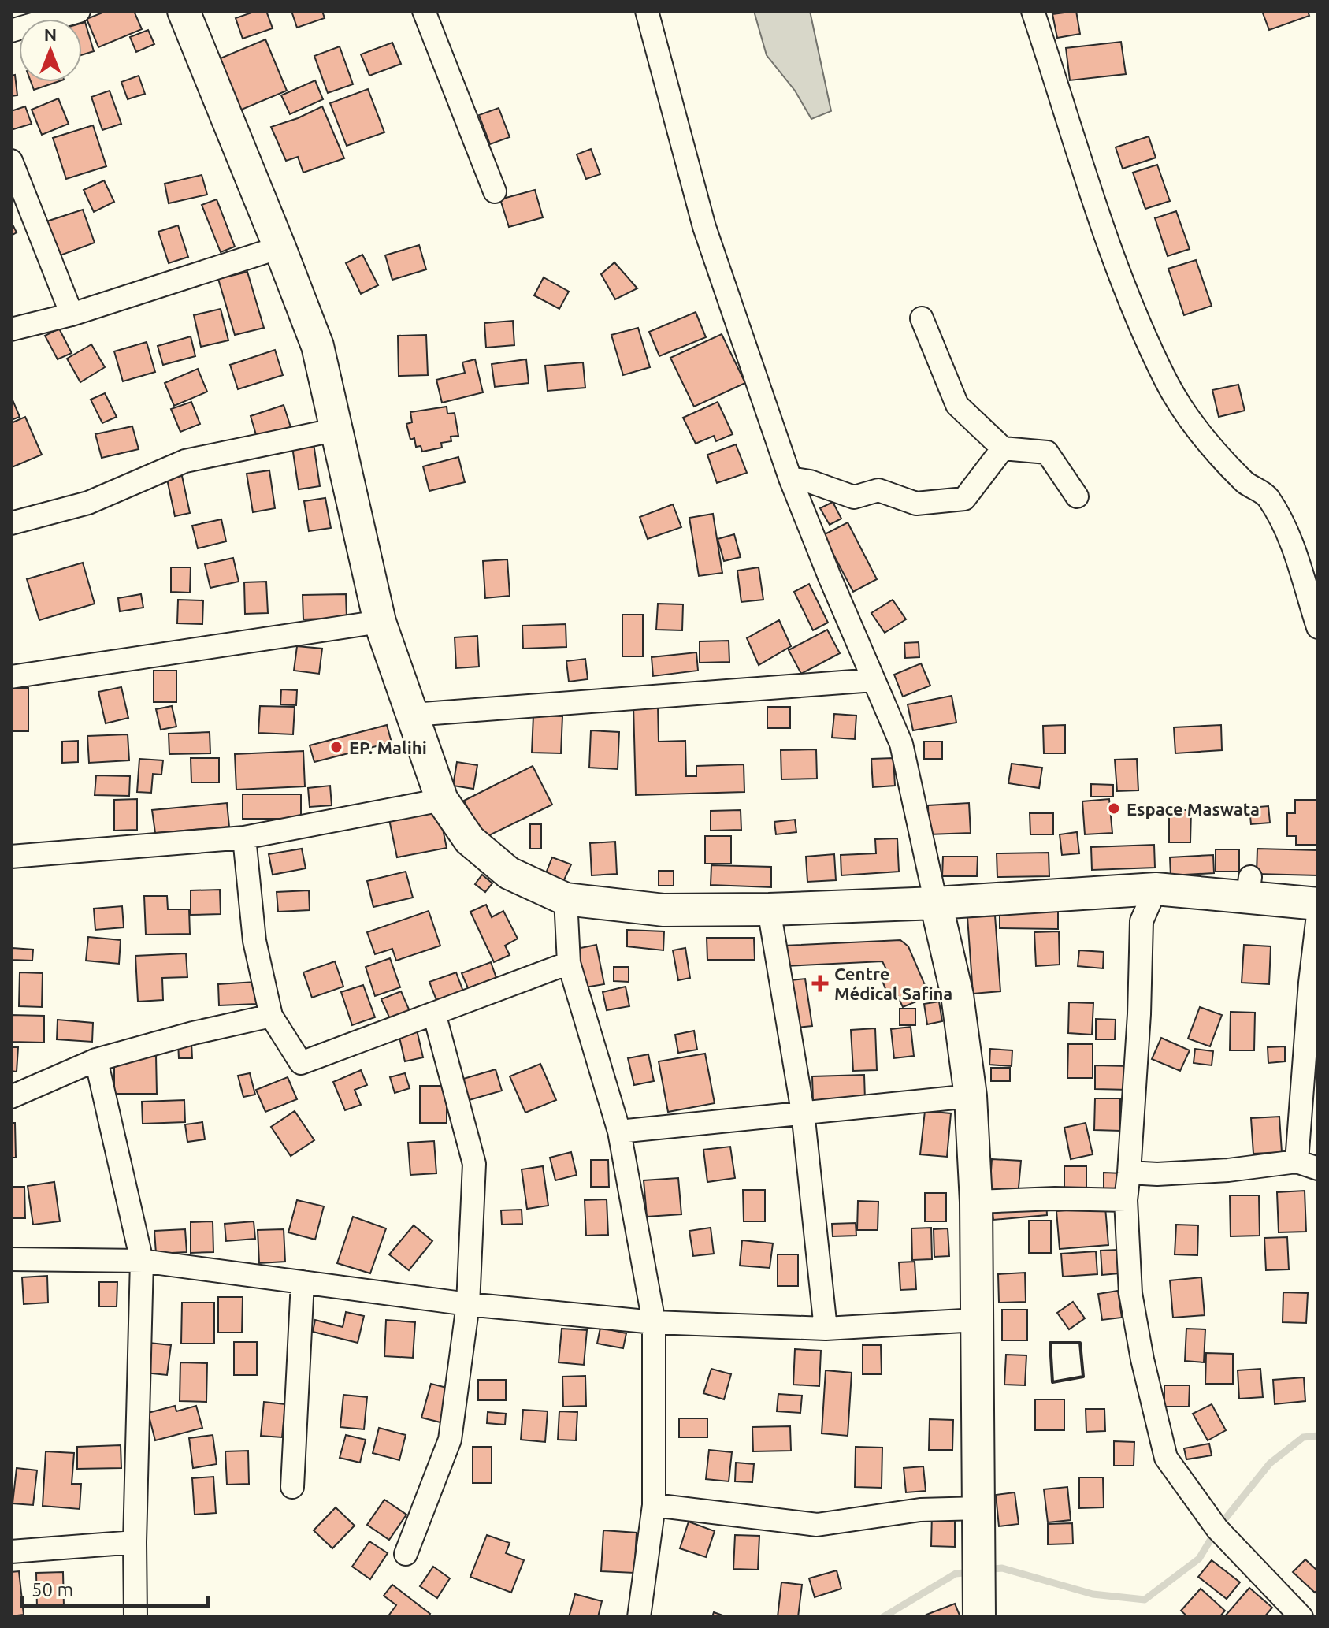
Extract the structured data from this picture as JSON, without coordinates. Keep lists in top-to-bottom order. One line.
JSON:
{"places":{"other":["EP. Malihi","Espace Maswata"],"health":["Centre Médical Safina"]},"scale_bar":"50 m","north":"top"}
